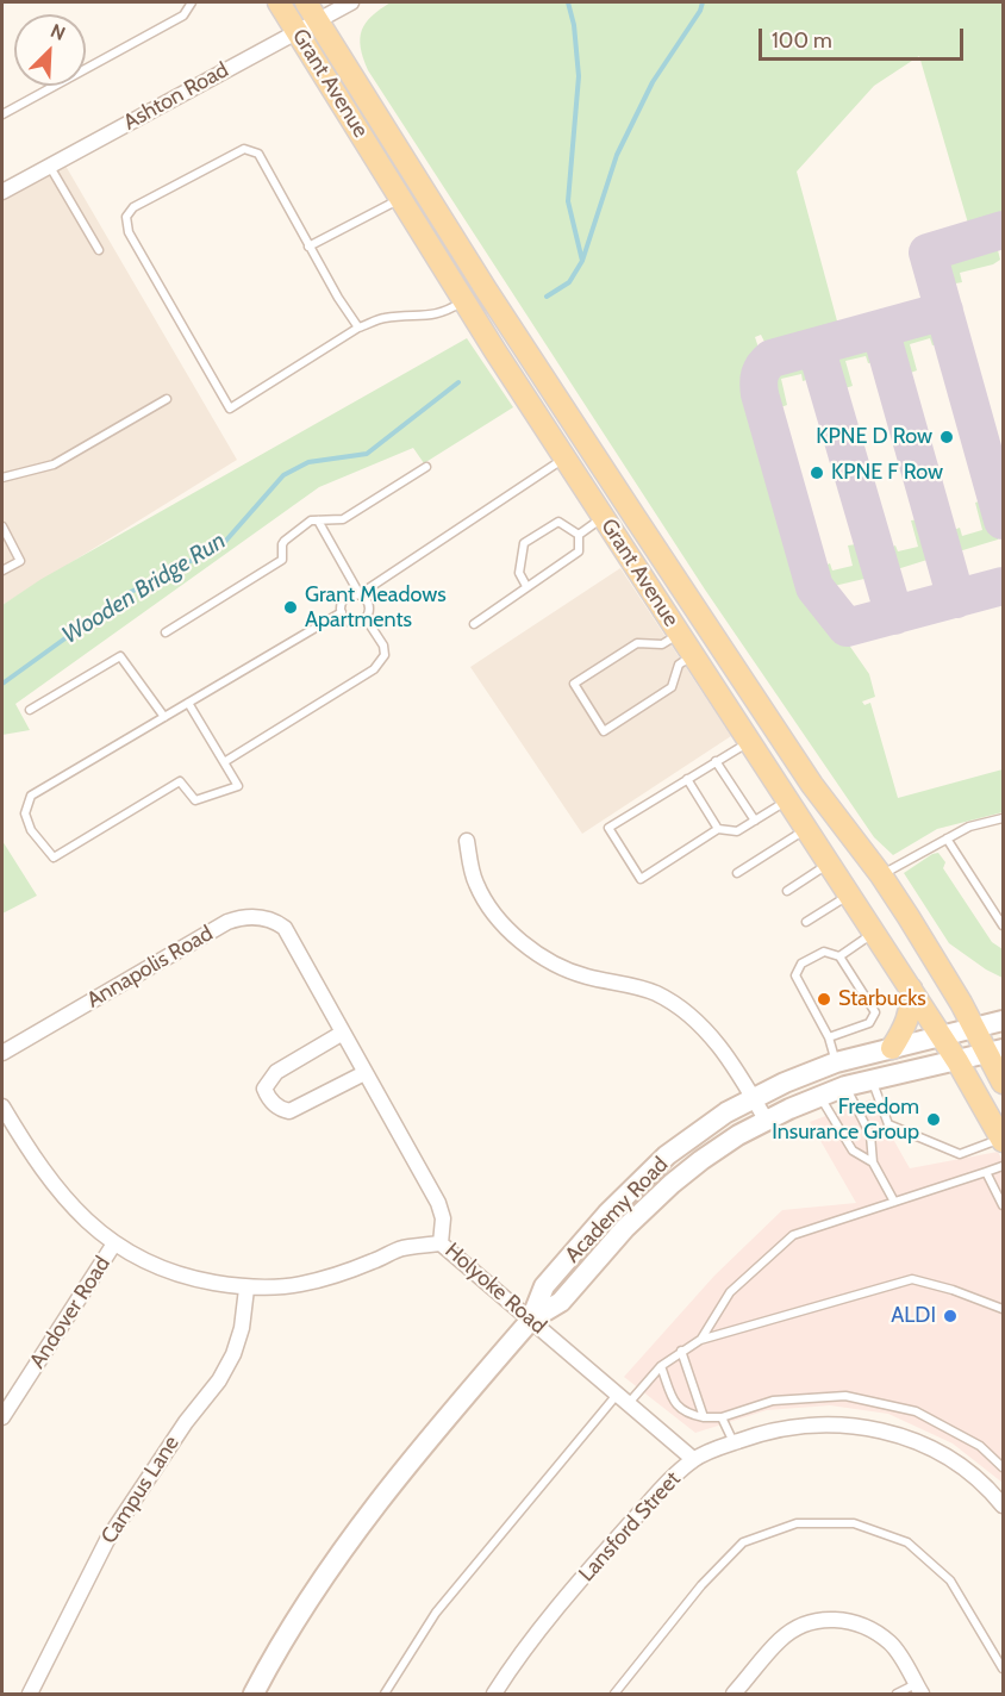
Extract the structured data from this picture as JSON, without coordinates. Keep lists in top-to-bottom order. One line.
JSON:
{"streets":{"main road":["Grant Avenue","Academy Road"],"street":["Ashton Road","Annapolis Road","Holyoke Road","Andover Road","Campus Lane","Lansford Street"]},"crossings":[["Grant Avenue","Ashton Road"],["Grant Avenue","Academy Road"],["Annapolis Road","Holyoke Road"],["Academy Road","Holyoke Road"],["Holyoke Road","Lansford Street"]],"water":["Wooden Bridge Run"],"places":["KPNE D Row","KPNE F Row","Grant Meadows Apartments","Starbucks","Freedom Insurance Group","ALDI"],"scale_bar":"100 m","north":"top right"}
